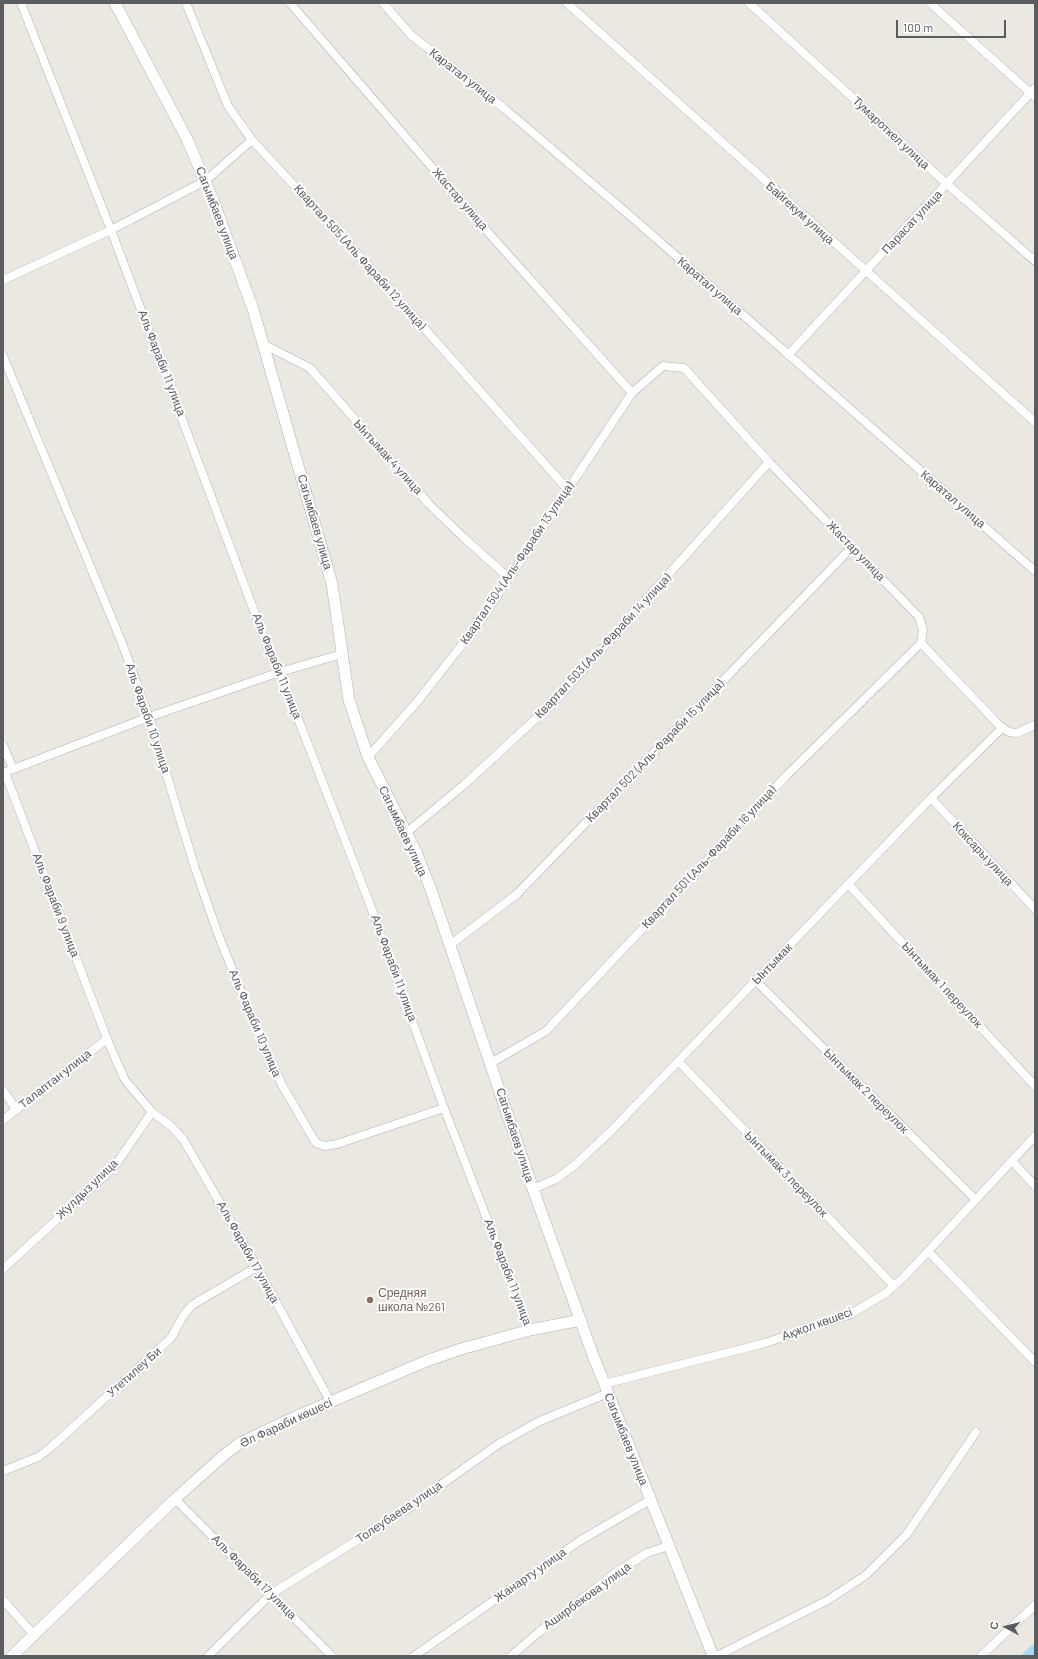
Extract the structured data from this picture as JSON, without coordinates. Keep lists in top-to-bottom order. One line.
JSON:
{"streets":{"street":["Каратал улица","Тумароткел улица","Жастар улица","Сагымбаев улица","Байгекум улица","Парасат улица","Квартал 505 (Аль Фараби 12 улица)","Аль Фараби 11 улица","Ынтымак 4 улица","Квартал 504 (Аль-Фараби 13 улица)","Квартал 503 (Аль-Фараби 14 улица)","Аль Фараби 10 улица","Квартал 502 (Аль-Фараби 15 улица)","Коксары улица","Квартал 501 (Аль-Фараби 16 улица)","Аль Фараби 9 улица","Ынтымак","Ынтымак 1 переулок","Талаптан улица","Ынтымак 2 переулок","Ынтымак 3 переулок","Жулдыз улица","Аль Фараби 17 улица","Ақжол көшесі","Утетилеу Би","Әл Фараби көшесі","Толеубаева улица","Жанарту улица","Аширбекова улица"]},"crossings":[["Каратал улица","Парасат улица"],["Тумароткел улица","Парасат улица"],["Жастар улица","Квартал 504 (Аль-Фараби 13 улица)"],["Жастар улица","Квартал 503 (Аль-Фараби 14 улица)"],["Жастар улица","Квартал 502 (Аль-Фараби 15 улица)"],["Жастар улица","Квартал 501 (Аль-Фараби 16 улица)"],["Сагымбаев улица","Ынтымак 4 улица"],["Сагымбаев улица","Квартал 504 (Аль-Фараби 13 улица)"],["Сагымбаев улица","Квартал 503 (Аль-Фараби 14 улица)"],["Сагымбаев улица","Квартал 502 (Аль-Фараби 15 улица)"],["Сагымбаев улица","Квартал 501 (Аль-Фараби 16 улица)"],["Сагымбаев улица","Ынтымак"],["Сагымбаев улица","Ақжол көшесі"],["Сагымбаев улица","Әл Фараби көшесі"],["Сагымбаев улица","Толеубаева улица"],["Сагымбаев улица","Жанарту улица"],["Сагымбаев улица","Аширбекова улица"],["Байгекум улица","Парасат улица"],["Квартал 505 (Аль Фараби 12 улица)","Квартал 504 (Аль-Фараби 13 улица)"],["Аль Фараби 11 улица","Аль Фараби 10 улица"],["Аль Фараби 11 улица","Әл Фараби көшесі"],["Ынтымак 4 улица","Квартал 504 (Аль-Фараби 13 улица)"],["Коксары улица","Ынтымак"],["Аль Фараби 9 улица","Талаптан улица"],["Ынтымак","Ынтымак 1 переулок"],["Ынтымак","Ынтымак 2 переулок"],["Ынтымак","Ынтымак 3 переулок"],["Ынтымак 2 переулок","Ақжол көшесі"],["Ынтымак 3 переулок","Ақжол көшесі"],["Жулдыз улица","Аль Фараби 17 улица"],["Аль Фараби 17 улица","Утетилеу Би"],["Аль Фараби 17 улица","Әл Фараби көшесі"],["Аль Фараби 17 улица","Толеубаева улица"],["Ақжол көшесі","Толеубаева улица"]],"places":["Средняя школа №261"],"scale_bar":"100 m","north":"left"}
